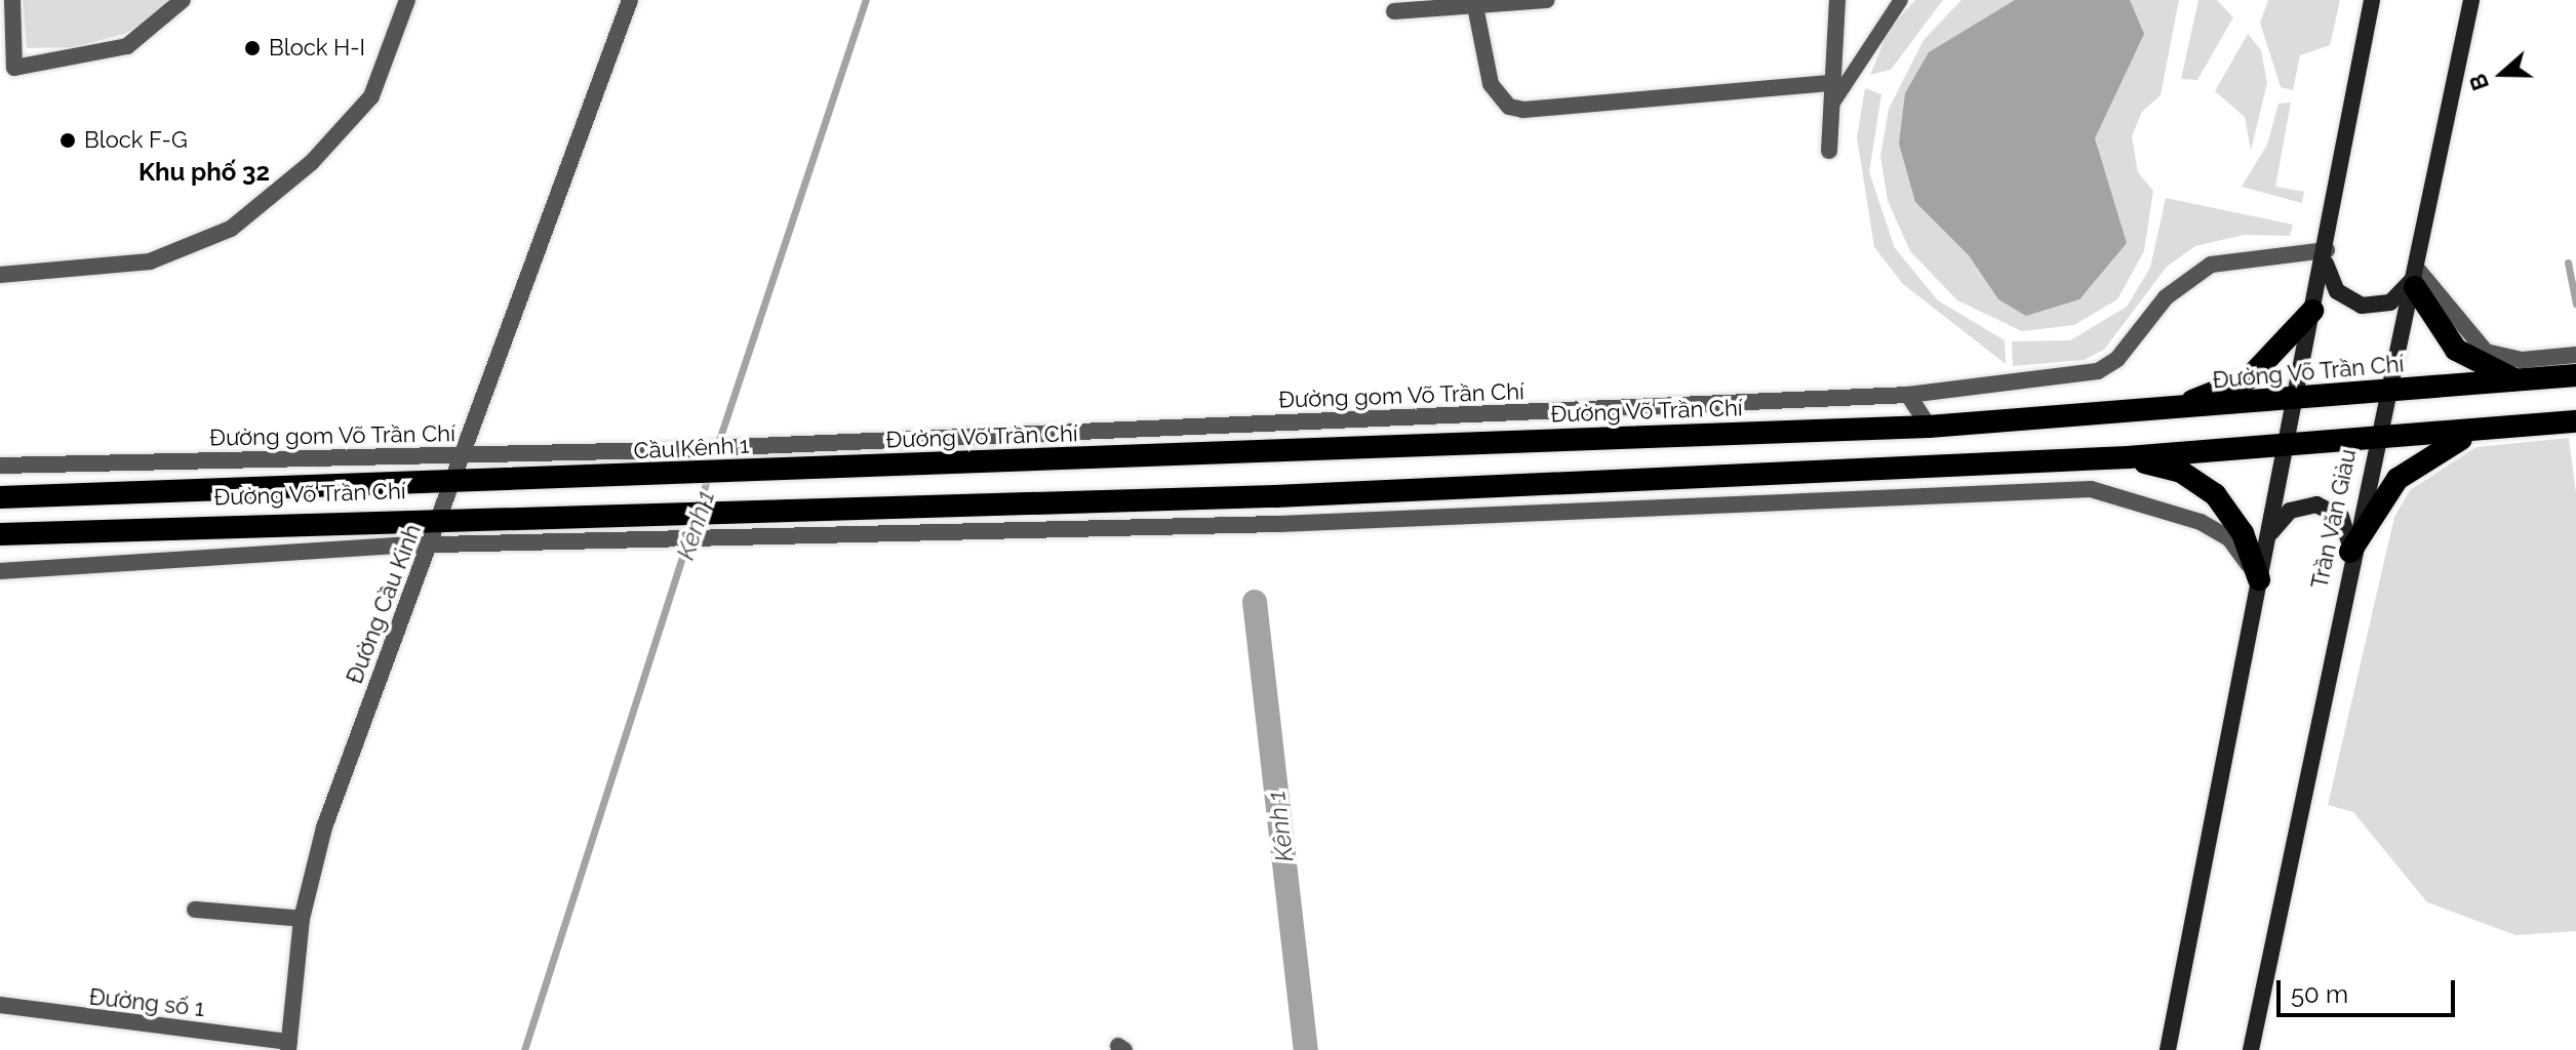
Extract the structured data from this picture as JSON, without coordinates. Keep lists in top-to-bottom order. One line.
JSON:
{"streets":{"highway":["Đường Võ Trần Chí","Cầu Kênh 1"],"main road":["Trần Văn Giàu"],"street":["Đường gom Võ Trần Chí","Đường Cầu Kinh","Đường số 1"]},"crossings":[["Đường Võ Trần Chí","Cầu Kênh 1"],["Đường Võ Trần Chí","Trần Văn Giàu"],["Đường Võ Trần Chí","Đường Cầu Kinh"],["Đường gom Võ Trần Chí","Cầu Kênh 1"],["Đường gom Võ Trần Chí","Đường Cầu Kinh"],["Đường Cầu Kinh","Đường số 1"]],"districts":["Khu phố 32"],"water":["Kênh 1"],"places":["Block H-I","Block F-G"],"scale_bar":"50 m","north":"left"}
